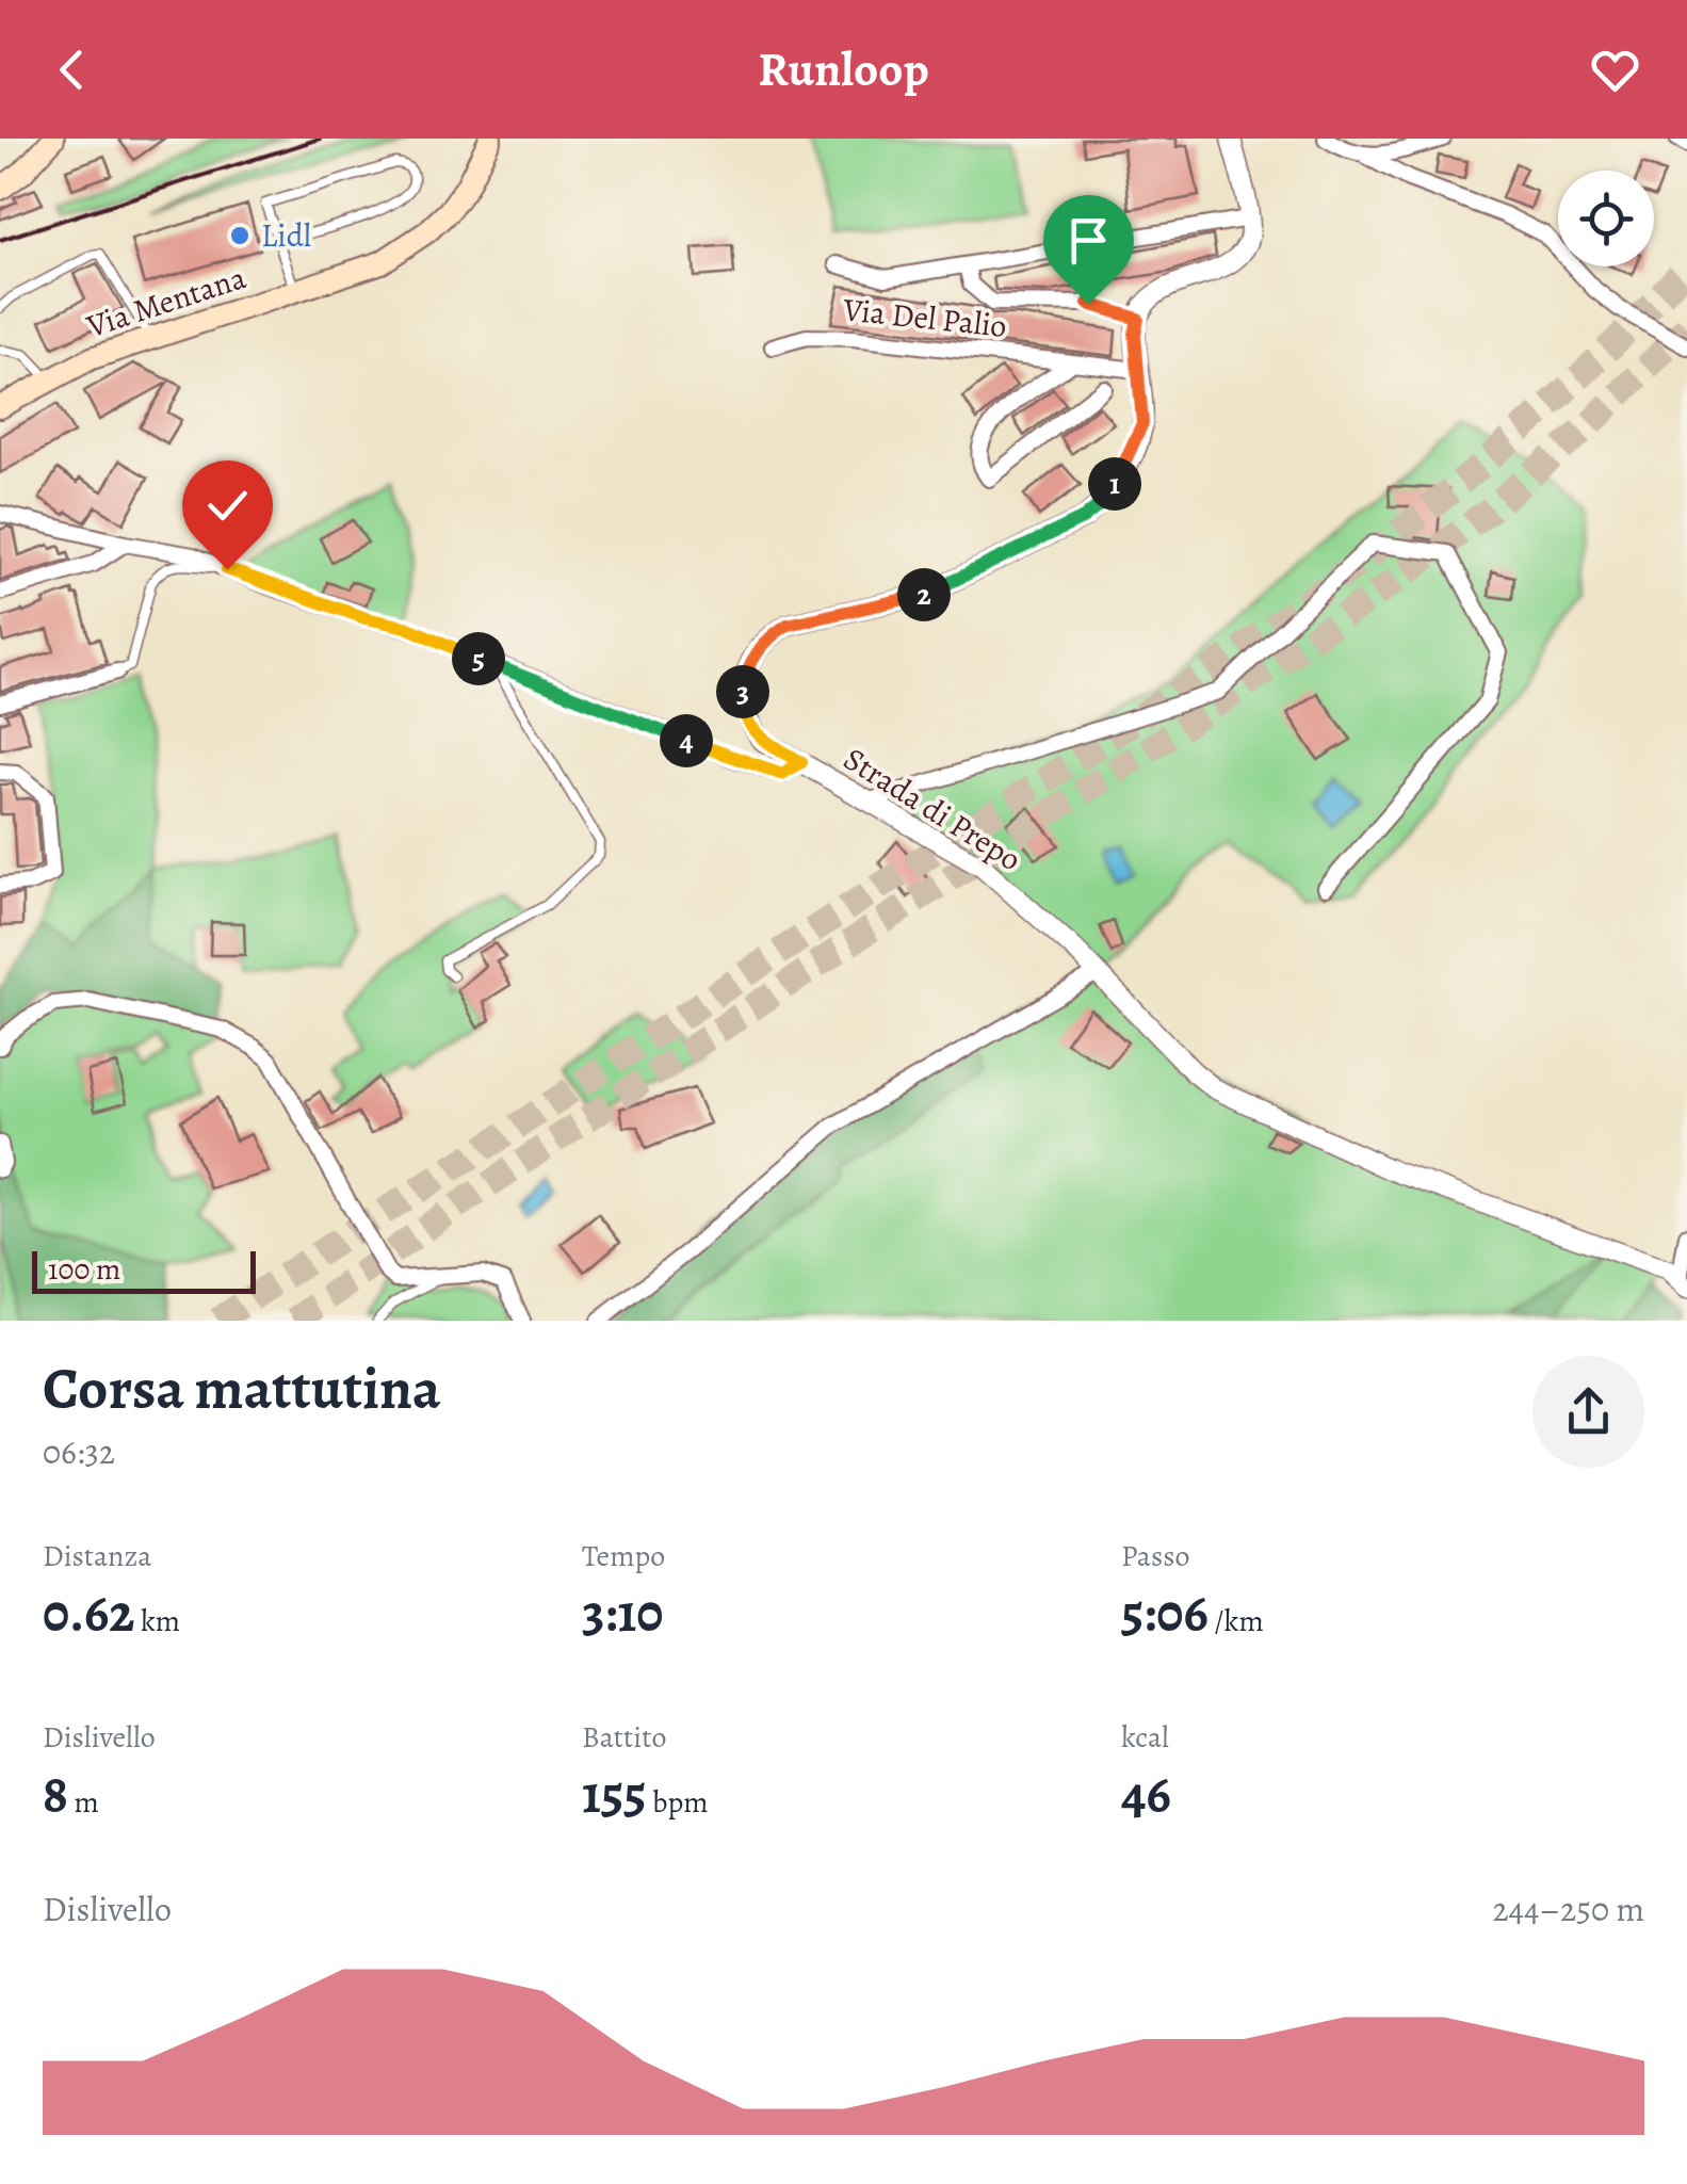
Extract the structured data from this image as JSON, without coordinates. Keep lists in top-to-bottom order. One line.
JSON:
{"streets":{"main road":["Via Mentana"],"street":["Via Del Palio","Strada di Prepo"]},"crossings":[["Via Del Palio","Strada di Prepo"]],"places":["Lidl"],"scale_bar":"100 m","page":{"header":"Runloop","pins":["1","2","5","3","4"],"scale":"100 m","heading":["Corsa mattutina","06:32"],"stats":[["Distanza","0.62 km"],["Tempo","3:10"],["Passo","5:06 /km"],["Dislivello","8 m"],["Battito","155 bpm"],["kcal","46"]],"chart":["Dislivello","244–250 m"]}}
